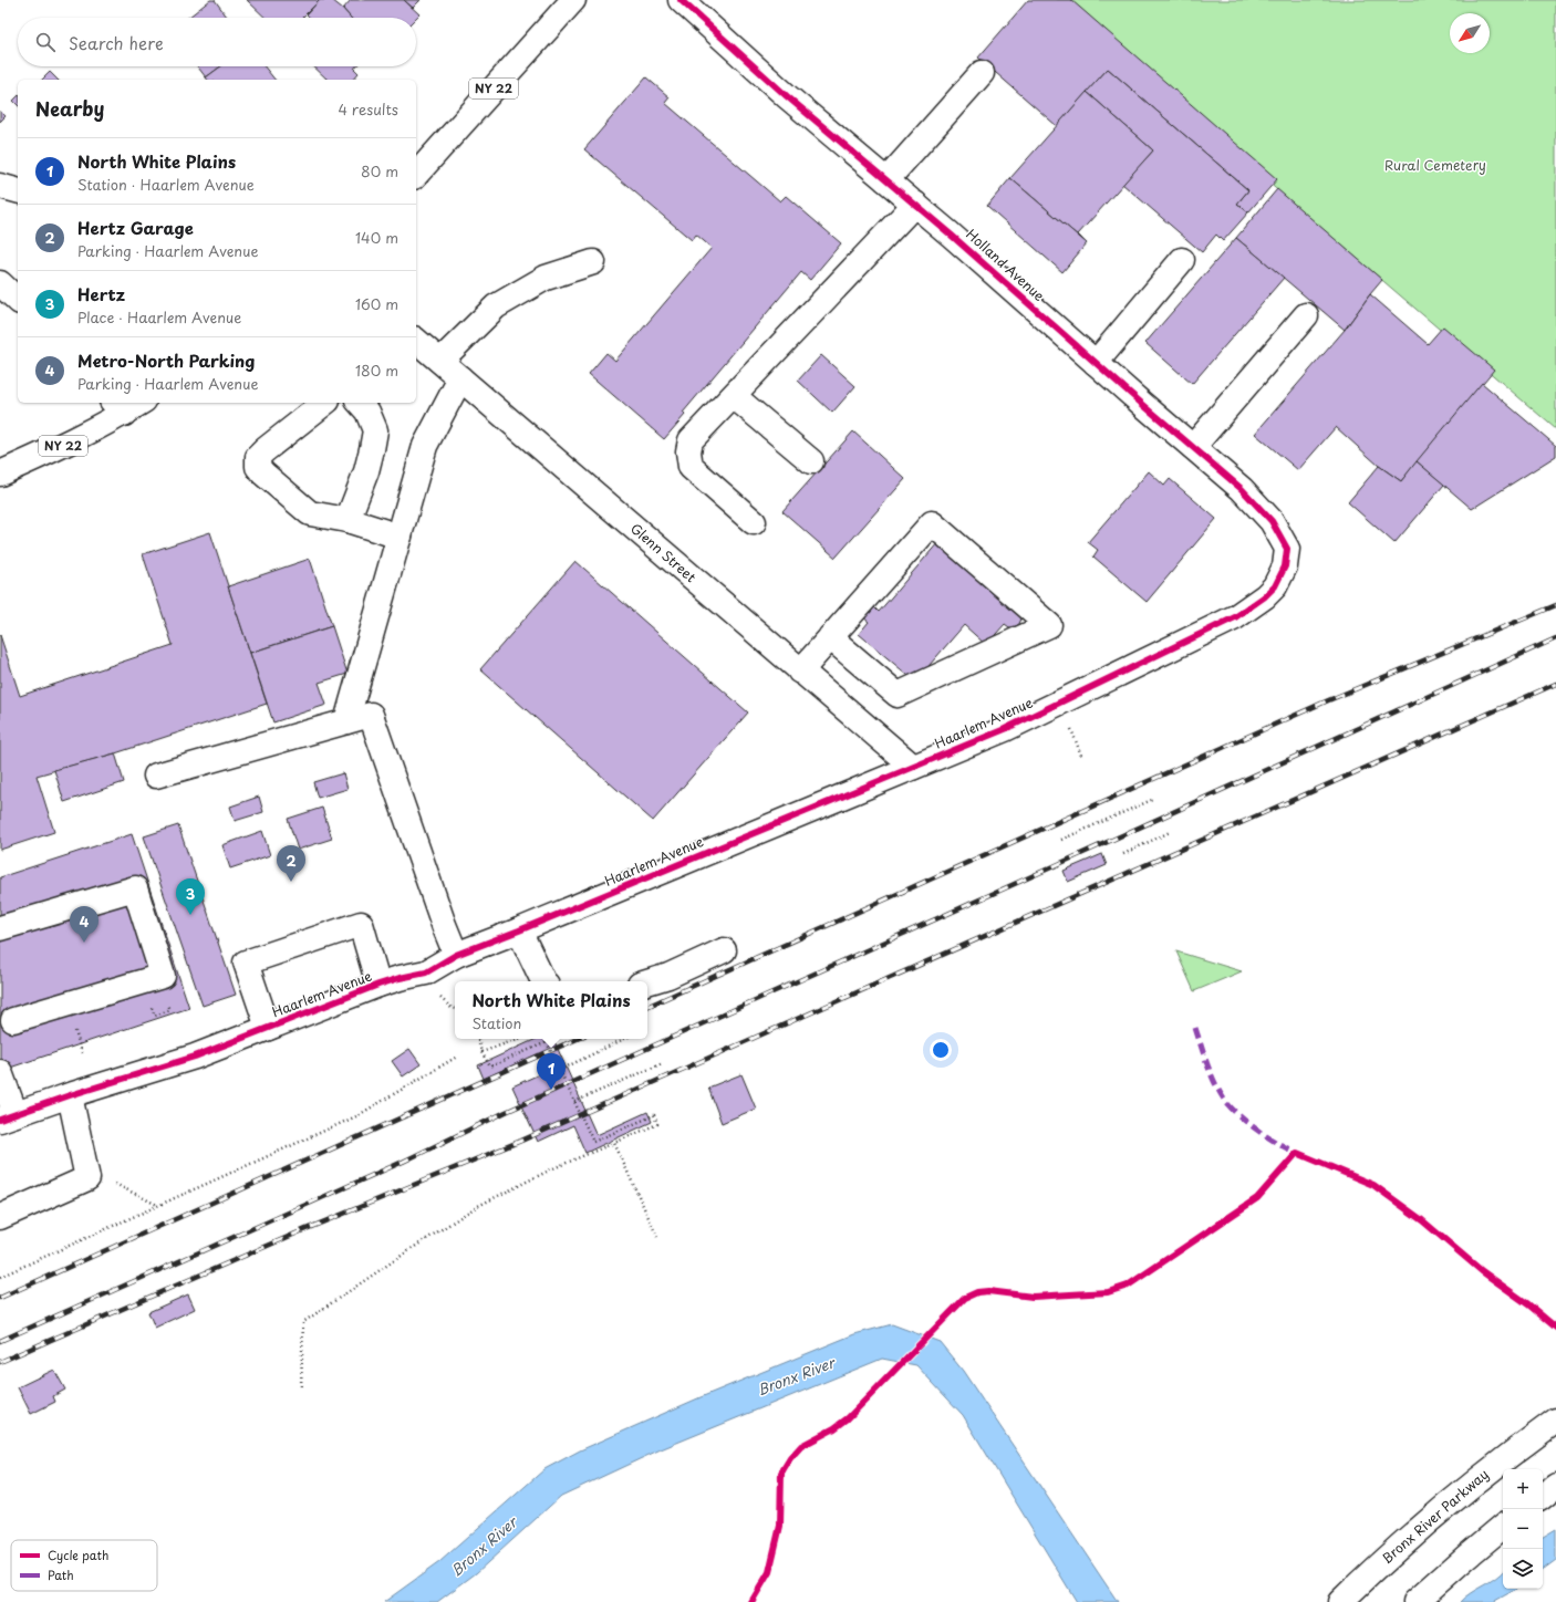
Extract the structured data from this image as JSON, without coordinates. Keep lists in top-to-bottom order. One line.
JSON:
{"streets":{"main road":["NY 22","Holland Avenue","Glenn Street","Haarlem Avenue","Bronx River Parkway"]},"crossings":[["Holland Avenue","Haarlem Avenue"],["Glenn Street","Haarlem Avenue"]],"water":["Bronx River"],"parks":["Rural Cemetery"],"legend":["Cycle path","Path"],"north":"bottom left","page":{"search":"Search here","heading":["Nearby","4 results"],"list":[{"mark":"1","name":"North White Plains","note":"Station · Haarlem Avenue","value":"80 m"},{"mark":"2","name":"Hertz Garage","note":"Parking · Haarlem Avenue","value":"140 m"},{"mark":"3","name":"Hertz","note":"Place · Haarlem Avenue","value":"160 m"},{"mark":"4","name":"Metro-North Parking","note":"Parking · Haarlem Avenue","value":"180 m"}],"pins":["2","3","4","1"],"popup":["North White Plains","Station"],"map_buttons":["+","−"]}}
